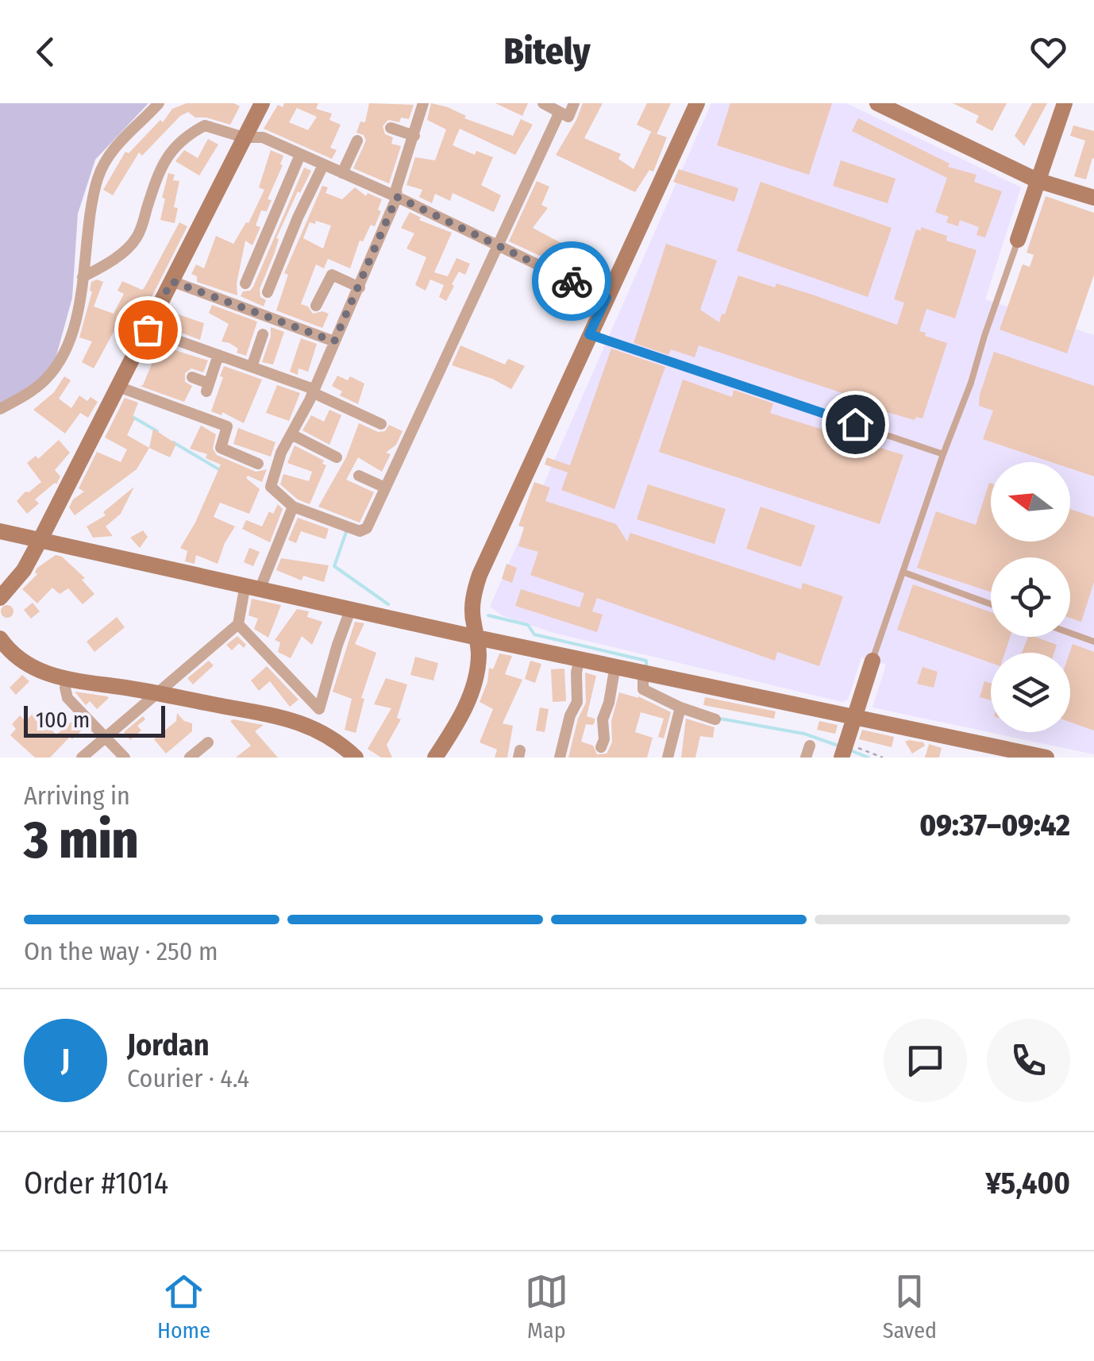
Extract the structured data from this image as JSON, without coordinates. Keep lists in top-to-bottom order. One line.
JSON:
{"scale_bar":"100 m","north":"left","page":{"header":"Bitely","scale":"100 m","heading":["3 min","Arriving in","09:37–09:42"],"panel":["Jordan","Courier · 4.4","Order #1014","¥5,400"],"bar":"On the way · 250 m","round":"J","tabs":["Home","Map","Saved"]}}
